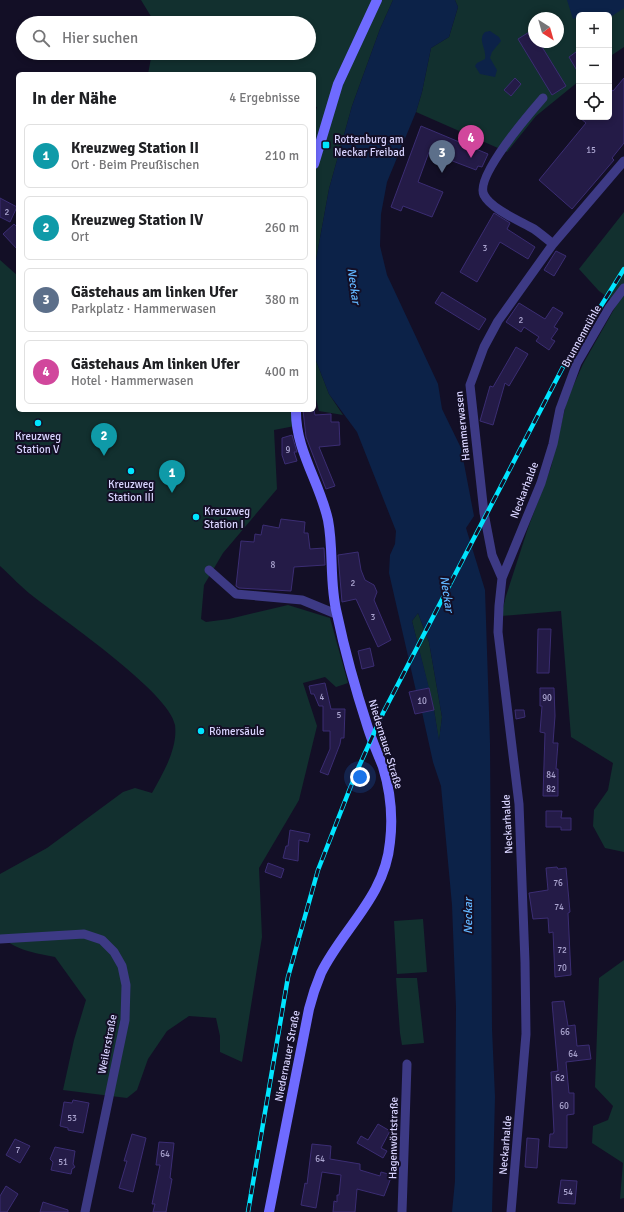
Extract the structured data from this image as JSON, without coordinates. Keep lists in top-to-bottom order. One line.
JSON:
{"streets":{"main road":["Niedernauer Straße"],"street":["Brunnenmühle","Hammerwasen","Neckarhalde","Weilerstraße","Hagenwörtstraße"]},"crossings":[["Brunnenmühle","Neckarhalde"],["Hammerwasen","Neckarhalde"]],"water":["Neckar"],"places":{"transit":["Rottenburg am Neckar Freibad"],"other":["Kreuzweg Station V","Kreuzweg Station III","Kreuzweg Station I","Römersäule"]},"house_numbers":["15","2","3","2","9","8","2","3","4","90","10","5","84","82","76","74","72","70","66","64","62","60","53","7","64","64","51","54"],"north":"bottom right","page":{"map_buttons":["+","−"],"search":"Hier suchen","heading":["In der Nähe","4 Ergebnisse"],"list":[{"mark":"1","name":"Kreuzweg Station II","note":"Ort · Beim Preußischen","value":"210 m"},{"mark":"2","name":"Kreuzweg Station IV","note":"Ort","value":"260 m"},{"mark":"3","name":"Gästehaus am linken Ufer","note":"Parkplatz · Hammerwasen","value":"380 m"},{"mark":"4","name":"Gästehaus Am linken Ufer","note":"Hotel · Hammerwasen","value":"400 m"}],"pins":["4","3","2","1"]}}
